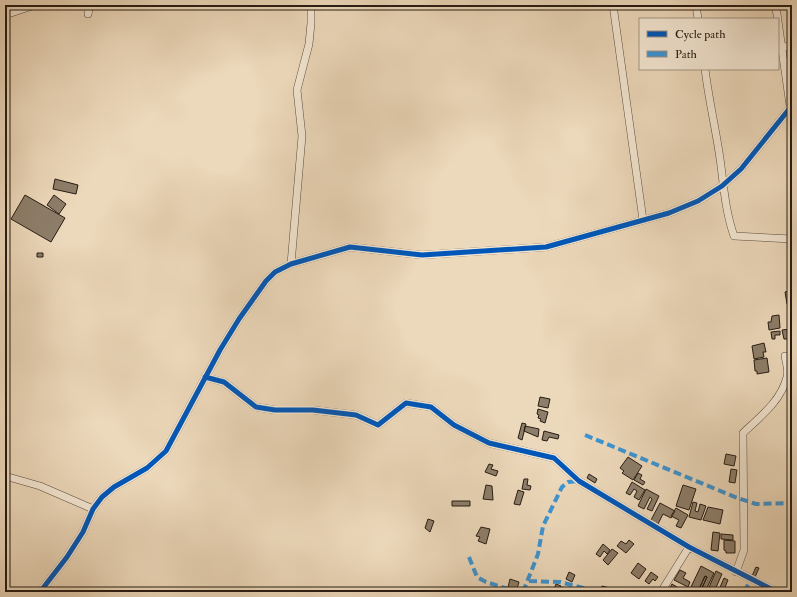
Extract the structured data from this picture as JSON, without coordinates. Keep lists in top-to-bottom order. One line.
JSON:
{"legend":["Cycle path","Path"]}
